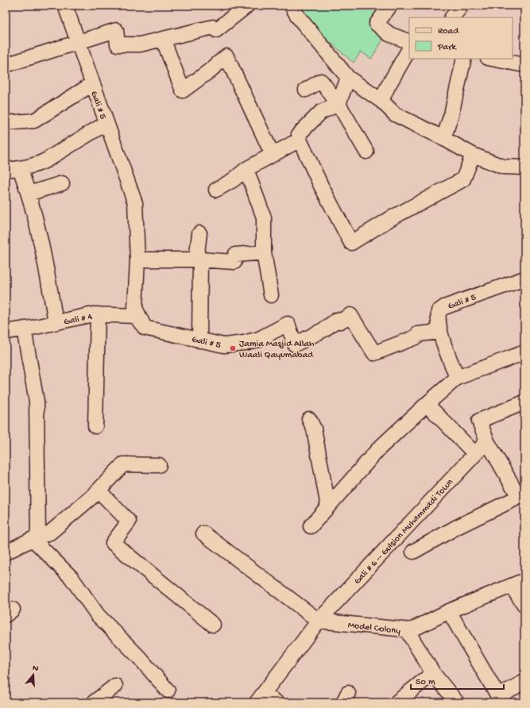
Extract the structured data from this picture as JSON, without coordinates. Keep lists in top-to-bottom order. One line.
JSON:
{"streets":{"street":["Gali # 5","Gali # 4","Gali # 6 -- Gulsion Muhammadi Town","Model Colony"]},"crossings":[["Gali # 5","Gali # 4"],["Gali # 6 -- Gulsion Muhammadi Town","Model Colony"]],"places":["Jamia Masjid Allah Waali Qayumabad"],"legend":["Road","Park"],"scale_bar":"50 m","north":"top"}
